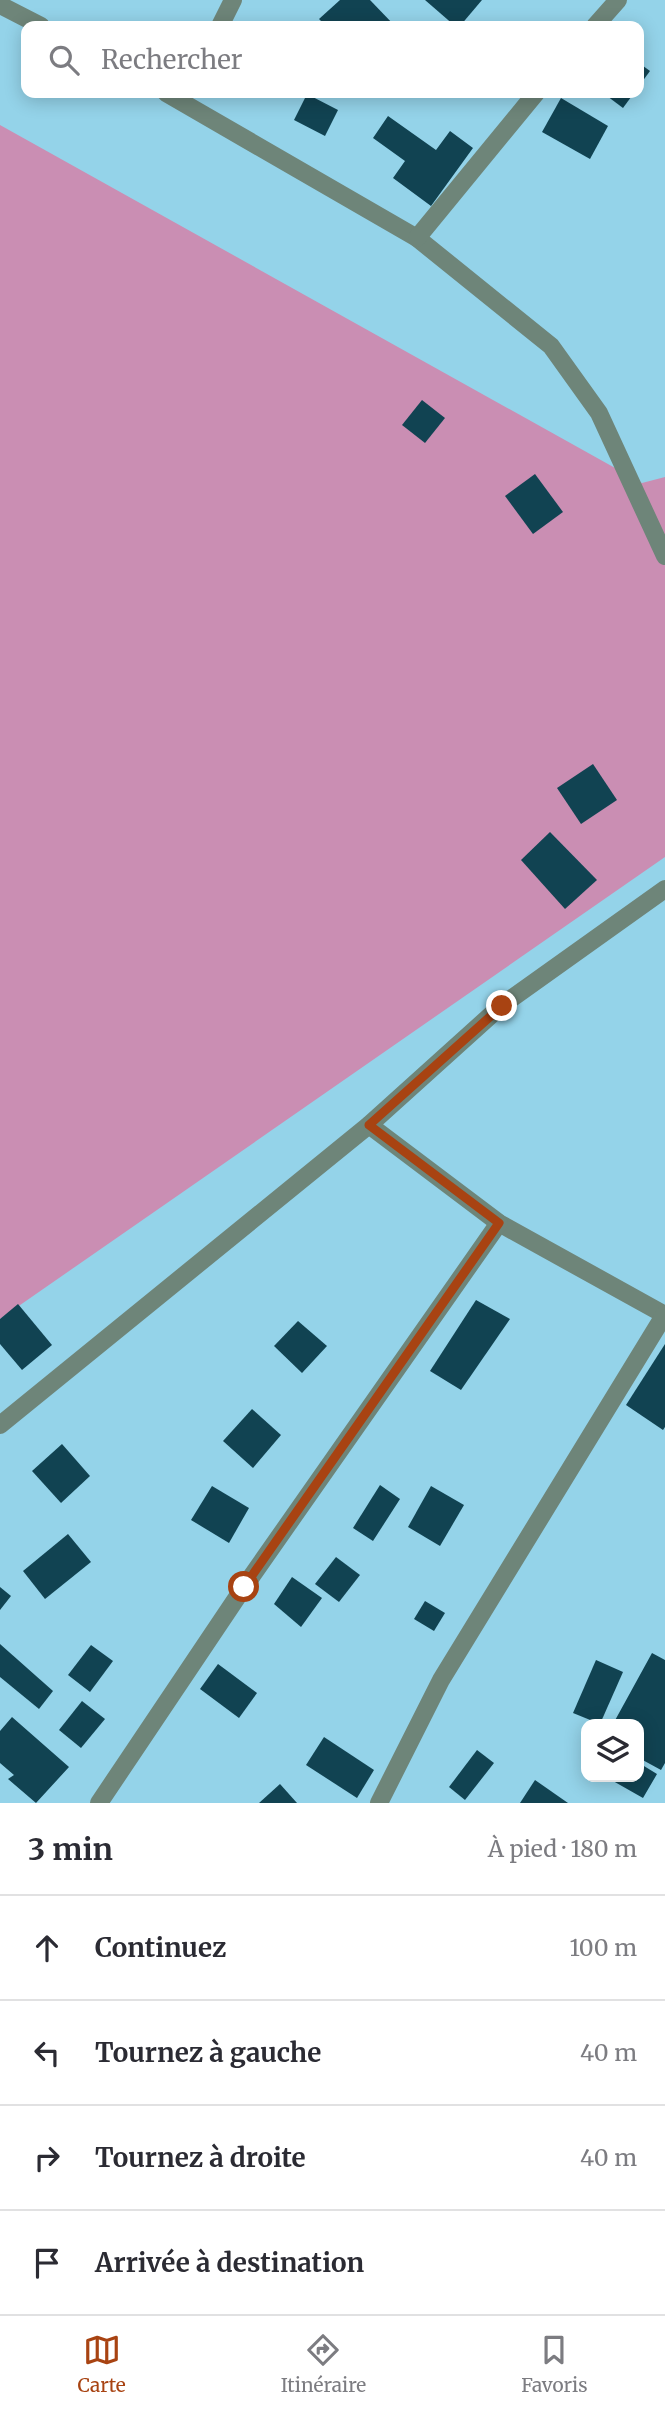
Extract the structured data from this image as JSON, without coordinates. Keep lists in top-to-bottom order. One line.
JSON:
{"page":{"search":"Rechercher","heading":["3 min","À pied · 180 m"],"list":[["Continuez","100 m"],["Tournez à gauche","40 m"],["Tournez à droite","40 m"],"Arrivée à destination"],"nav":["Carte","Itinéraire","Favoris"]}}
